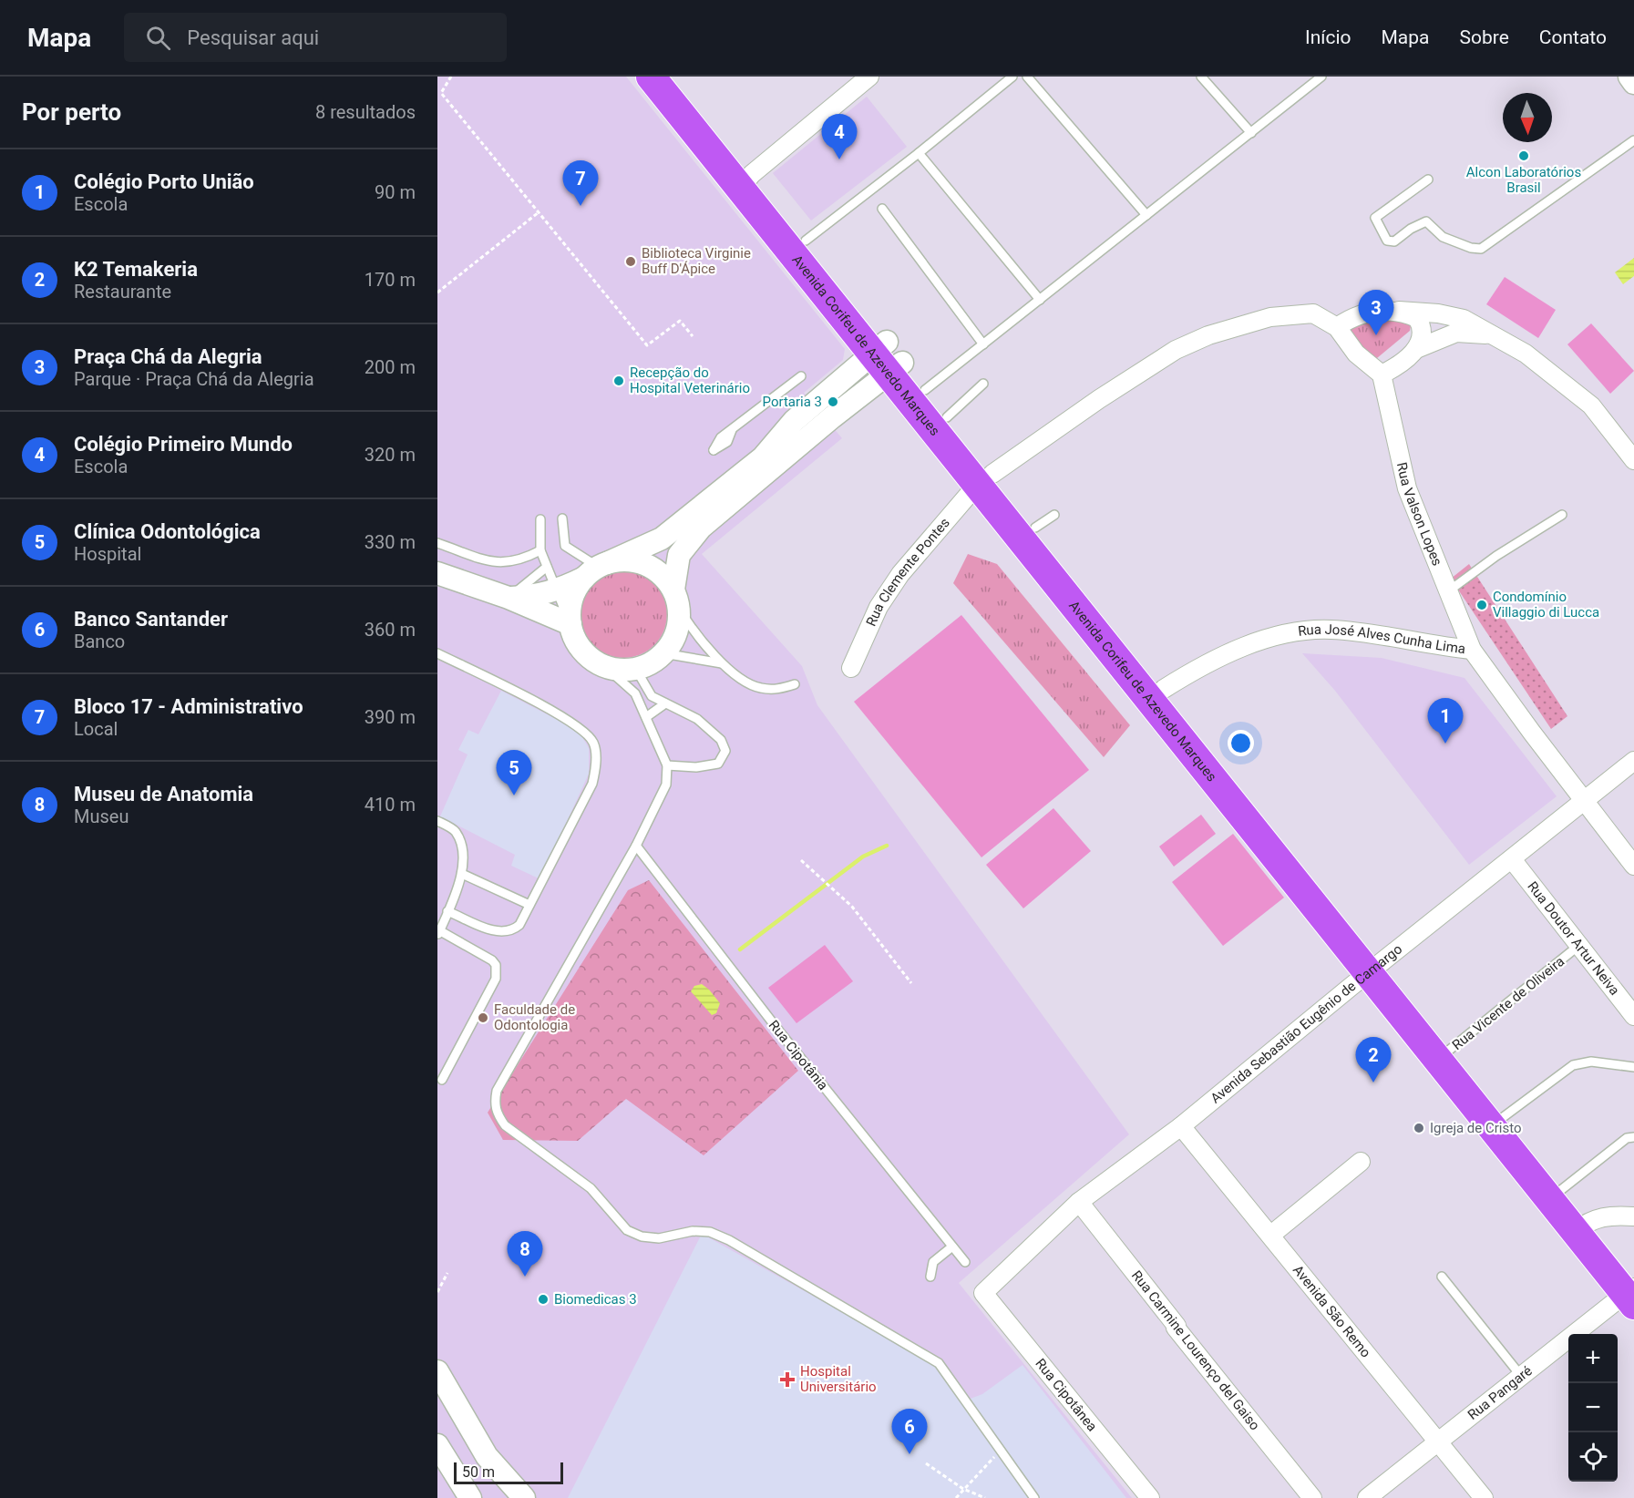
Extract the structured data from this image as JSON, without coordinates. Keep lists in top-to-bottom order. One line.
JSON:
{"streets":{"main road":["Avenida Corifeu de Azevedo Marques"],"street":["Rua Valson Lopes","Rua Clemente Pontes","Rua José Alves Cunha Lima","Rua Doutor Artur Neiva","Avenida Sebastião Eugênio de Camargo","Avenida São Remo","Rua Carmine Lourenço del Gaiso","Rua Pangaré","Rua Cipotânea"],"lane":["Rua Vicente de Oliveira","Rua Cipotânia"]},"crossings":[["Avenida Corifeu de Azevedo Marques","Rua Clemente Pontes"],["Avenida Corifeu de Azevedo Marques","Rua José Alves Cunha Lima"],["Avenida Corifeu de Azevedo Marques","Rua Vicente de Oliveira"],["Avenida Corifeu de Azevedo Marques","Avenida Sebastião Eugênio de Camargo"],["Avenida Corifeu de Azevedo Marques","Rua Pangaré"],["Rua Valson Lopes","Rua José Alves Cunha Lima"],["Rua José Alves Cunha Lima","Avenida Sebastião Eugênio de Camargo"],["Rua Doutor Artur Neiva","Rua Vicente de Oliveira"],["Rua Doutor Artur Neiva","Avenida Sebastião Eugênio de Camargo"],["Avenida Sebastião Eugênio de Camargo","Avenida São Remo"],["Avenida Sebastião Eugênio de Camargo","Rua Carmine Lourenço del Gaiso"],["Avenida Sebastião Eugênio de Camargo","Rua Cipotânea"],["Avenida São Remo","Rua Pangaré"]],"places":{"other":["Alcon Laboratórios Brasil","Biblioteca Virginie Buff D'Ápice","Recepção do Hospital Veterinário","Portaria 3","Condomínio Villaggio di Lucca","Faculdade de Odontologia","Igreja de Cristo","Biomedicas 3"],"health":["Hospital Universitário"]},"scale_bar":"50 m","north":"bottom","page":{"header":"Mapa","search":"Pesquisar aqui","nav":["Início","Mapa","Sobre","Contato"],"heading":["Por perto","8 resultados"],"pins":["4","7","3","1","5","2","8","6"],"list":[{"mark":"1","name":"Colégio Porto União","note":"Escola","value":"90 m"},{"mark":"2","name":"K2 Temakeria","note":"Restaurante","value":"170 m"},{"mark":"3","name":"Praça Chá da Alegria","note":"Parque · Praça Chá da Alegria","value":"200 m"},{"mark":"4","name":"Colégio Primeiro Mundo","note":"Escola","value":"320 m"},{"mark":"5","name":"Clínica Odontológica","note":"Hospital","value":"330 m"},{"mark":"6","name":"Banco Santander","note":"Banco","value":"360 m"},{"mark":"7","name":"Bloco 17 - Administrativo","note":"Local","value":"390 m"},{"mark":"8","name":"Museu de Anatomia","note":"Museu","value":"410 m"}],"map_buttons":["+","−"],"scale":"50 m"}}
